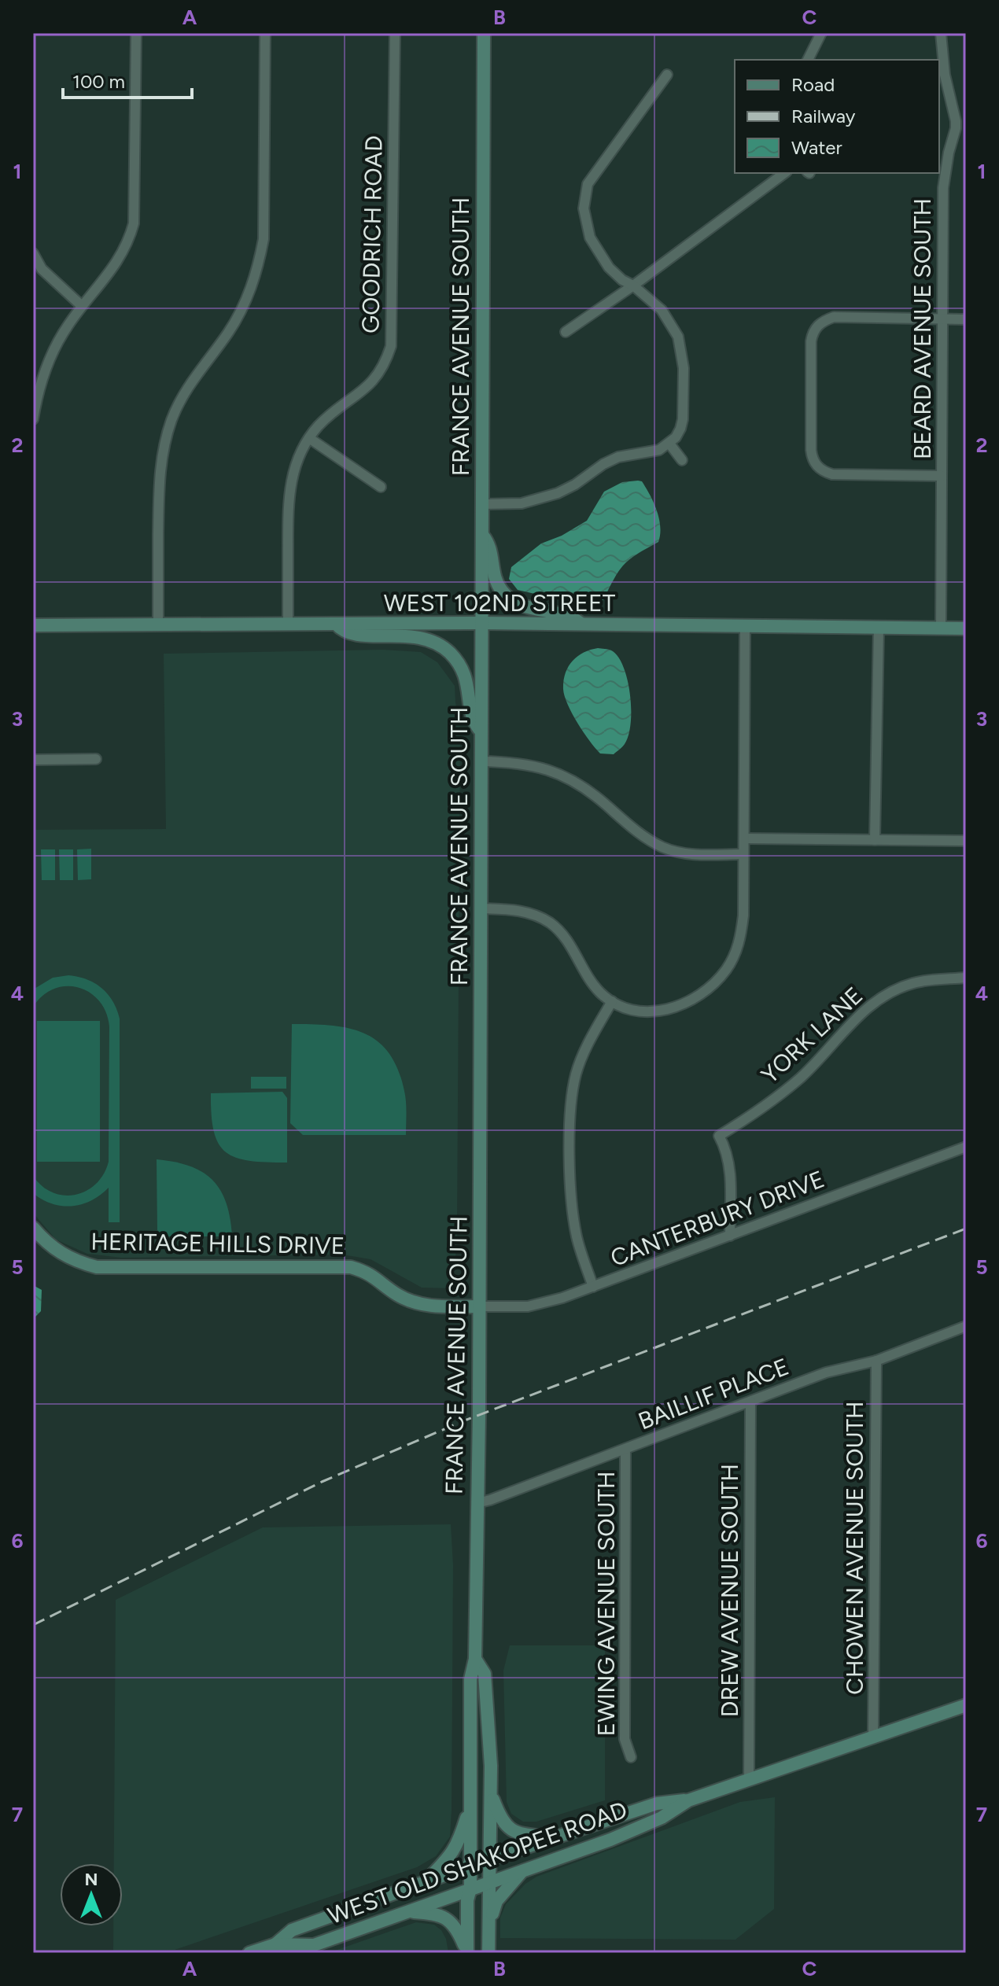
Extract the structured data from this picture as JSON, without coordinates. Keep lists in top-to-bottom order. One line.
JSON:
{"streets":{"main road":["FRANCE AVENUE SOUTH","WEST 102ND STREET","HERITAGE HILLS DRIVE","WEST OLD SHAKOPEE ROAD"],"street":["GOODRICH ROAD","BEARD AVENUE SOUTH","YORK LANE","CANTERBURY DRIVE","BAILLIF PLACE","CHOWEN AVENUE SOUTH","DREW AVENUE SOUTH","EWING AVENUE SOUTH"]},"crossings":[["GOODRICH ROAD","WEST 102ND STREET"],["BEARD AVENUE SOUTH","WEST 102ND STREET"],["FRANCE AVENUE SOUTH","WEST 102ND STREET"],["FRANCE AVENUE SOUTH","CANTERBURY DRIVE"],["FRANCE AVENUE SOUTH","HERITAGE HILLS DRIVE"],["FRANCE AVENUE SOUTH","BAILLIF PLACE"],["FRANCE AVENUE SOUTH","WEST OLD SHAKOPEE ROAD"],["YORK LANE","CANTERBURY DRIVE"],["CANTERBURY DRIVE","HERITAGE HILLS DRIVE"],["BAILLIF PLACE","CHOWEN AVENUE SOUTH"],["BAILLIF PLACE","DREW AVENUE SOUTH"],["BAILLIF PLACE","EWING AVENUE SOUTH"],["CHOWEN AVENUE SOUTH","WEST OLD SHAKOPEE ROAD"],["DREW AVENUE SOUTH","WEST OLD SHAKOPEE ROAD"]],"legend":["Road","Railway","Water"],"scale_bar":"100 m","north":"top","grid":{"columns":["A","B","C"],"rows":["1","2","3","4","5","6","7"]}}
